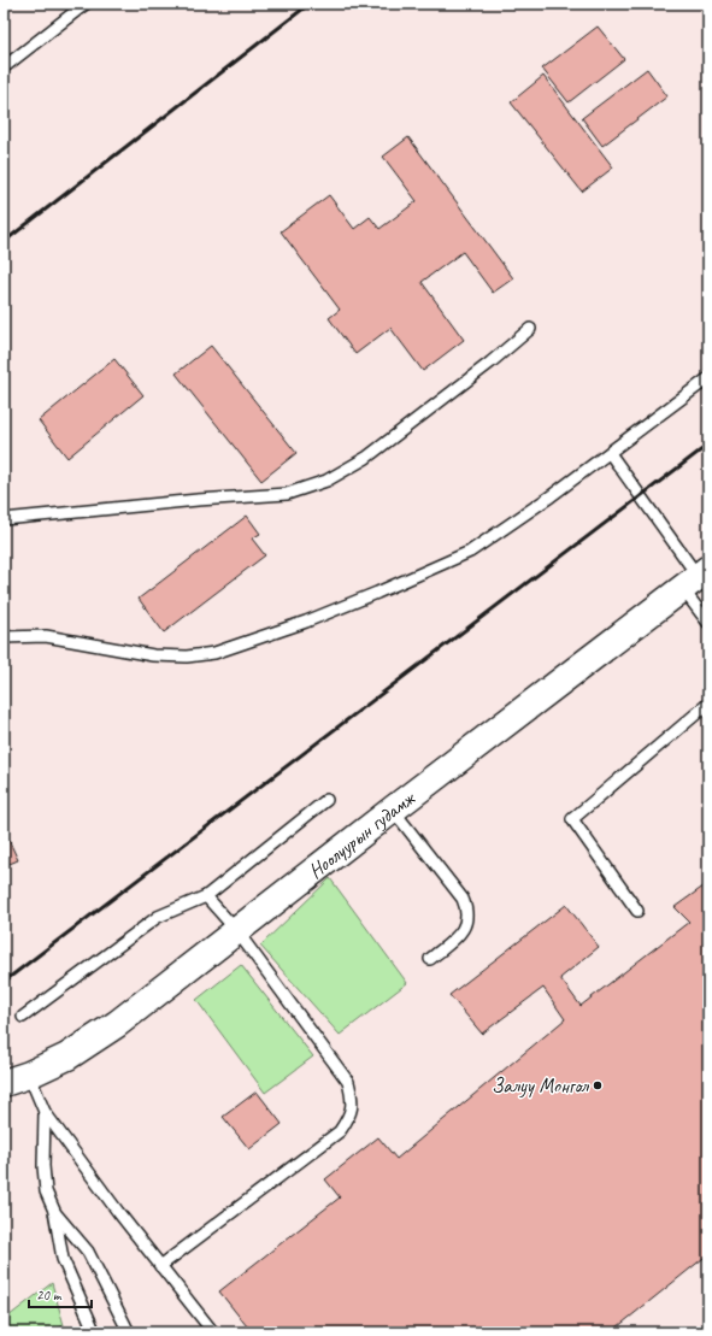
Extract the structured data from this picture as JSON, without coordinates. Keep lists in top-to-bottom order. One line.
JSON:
{"streets":{"street":["Ноолуурын гудамж"]},"places":["Залуу Монгол"],"scale_bar":"20 m"}
